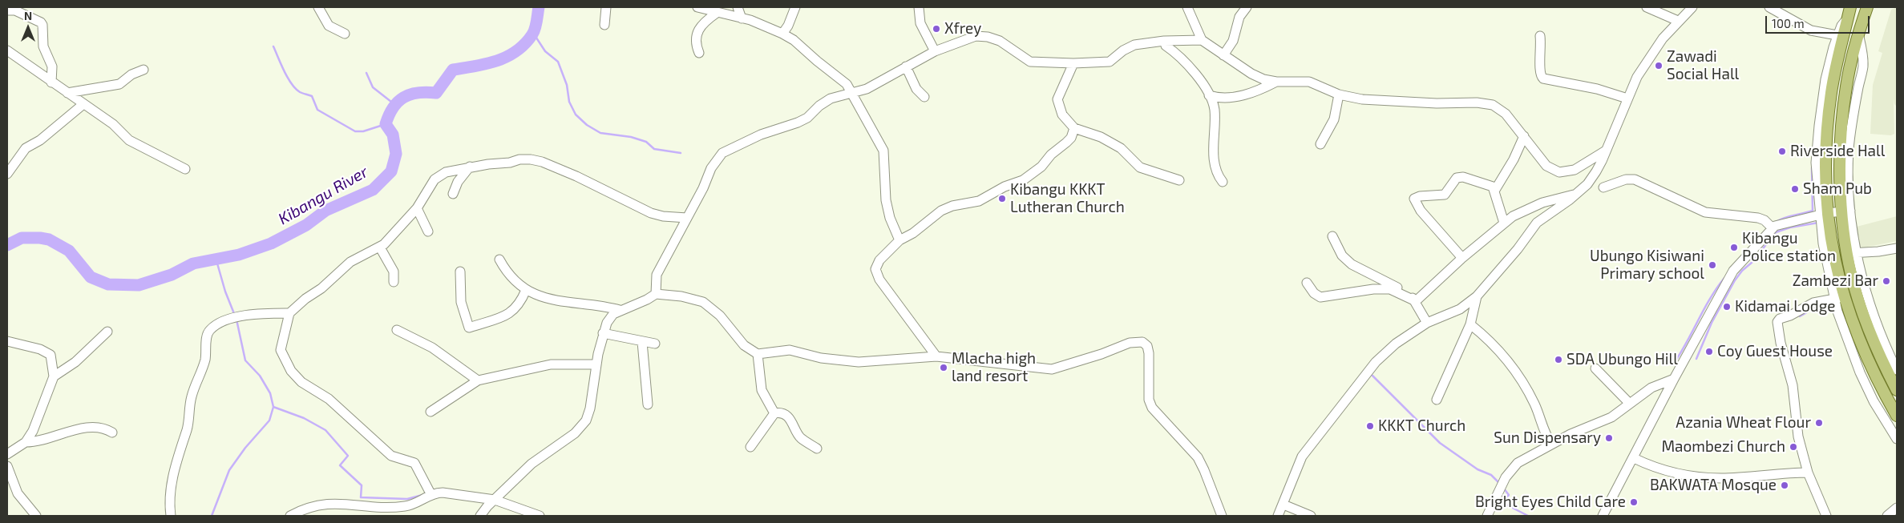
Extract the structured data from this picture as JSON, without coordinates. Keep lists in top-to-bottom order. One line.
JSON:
{"water":["Kibangu River"],"places":["Xfrey","Zawadi Social Hall","Riverside Hall","Sham Pub","Kibangu KKKT Lutheran Church","Kibangu Police station","Ubungo Kisiwani Primary school","Zambezi Bar","Kidamai Lodge","Coy Guest House","SDA Ubungo Hill","Mlacha high land resort","Azania Wheat Flour","KKKT Church","Sun Dispensary","Maombezi Church","BAKWATA Mosque","Bright Eyes Child Care"],"scale_bar":"100 m","north":"top"}
